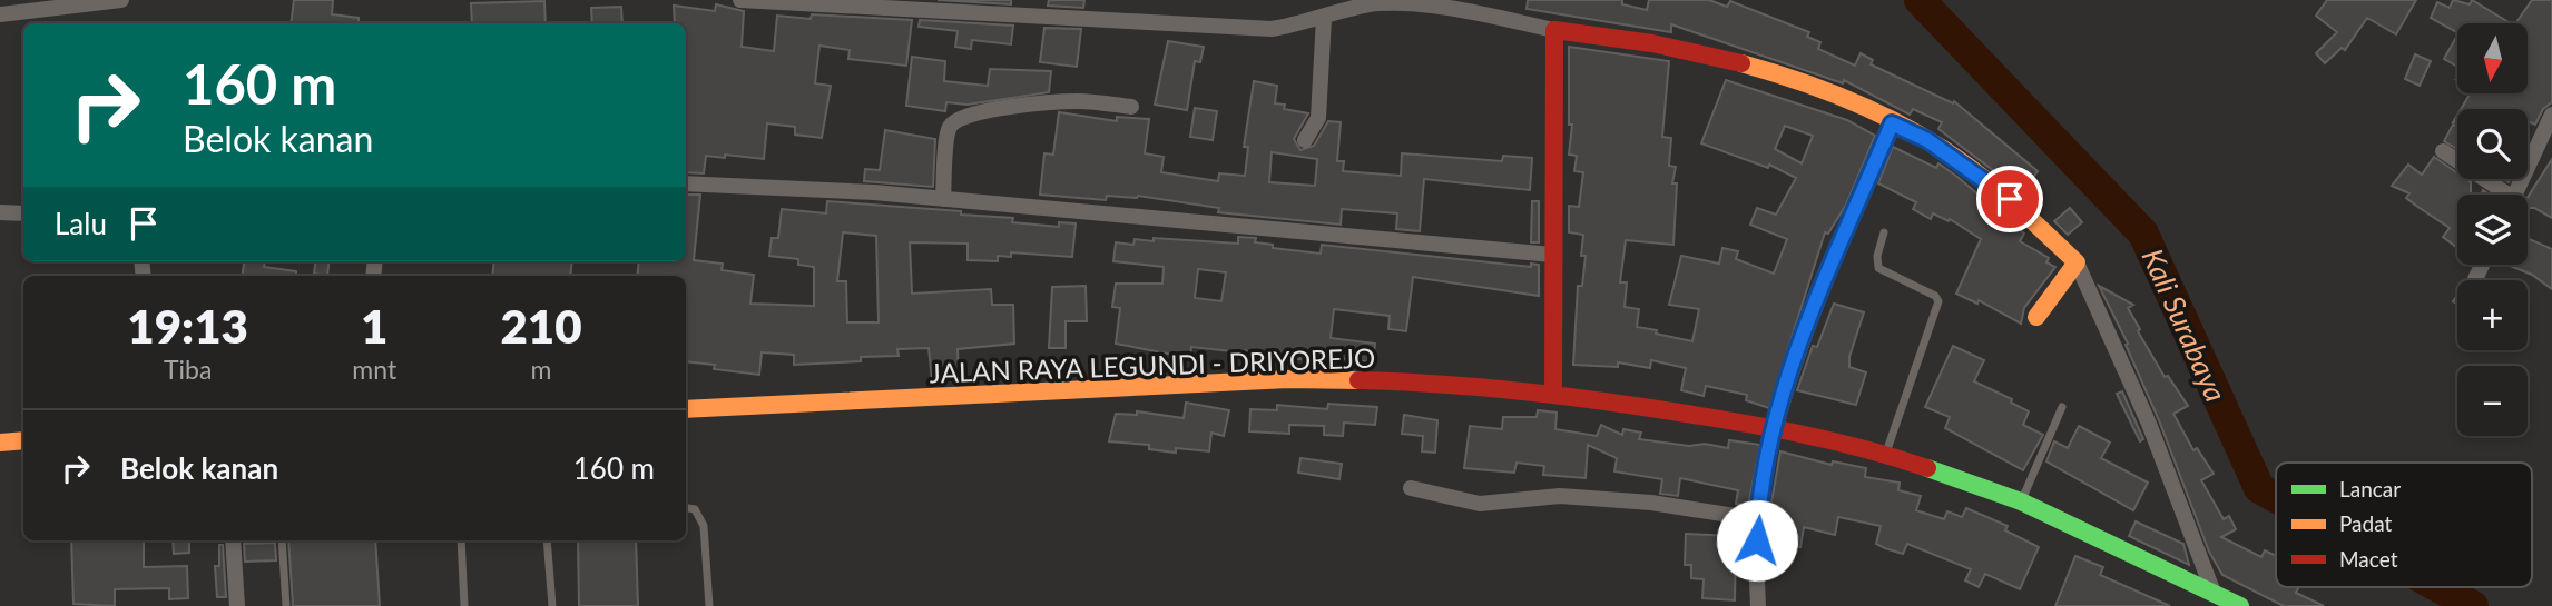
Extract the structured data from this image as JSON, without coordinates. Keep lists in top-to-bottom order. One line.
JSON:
{"streets":{"main road":["JALAN RAYA LEGUNDI - DRIYOREJO"]},"water":["Kali Surabaya"],"legend":["Lancar","Padat","Macet"],"north":"bottom","page":{"map_buttons":["+","−"],"turn":["160 m","Belok kanan"],"then":"Lalu","eta":["19:13","Tiba","1","mnt","210","m"],"list":[{"name":"Belok kanan","value":"160 m"}]}}
